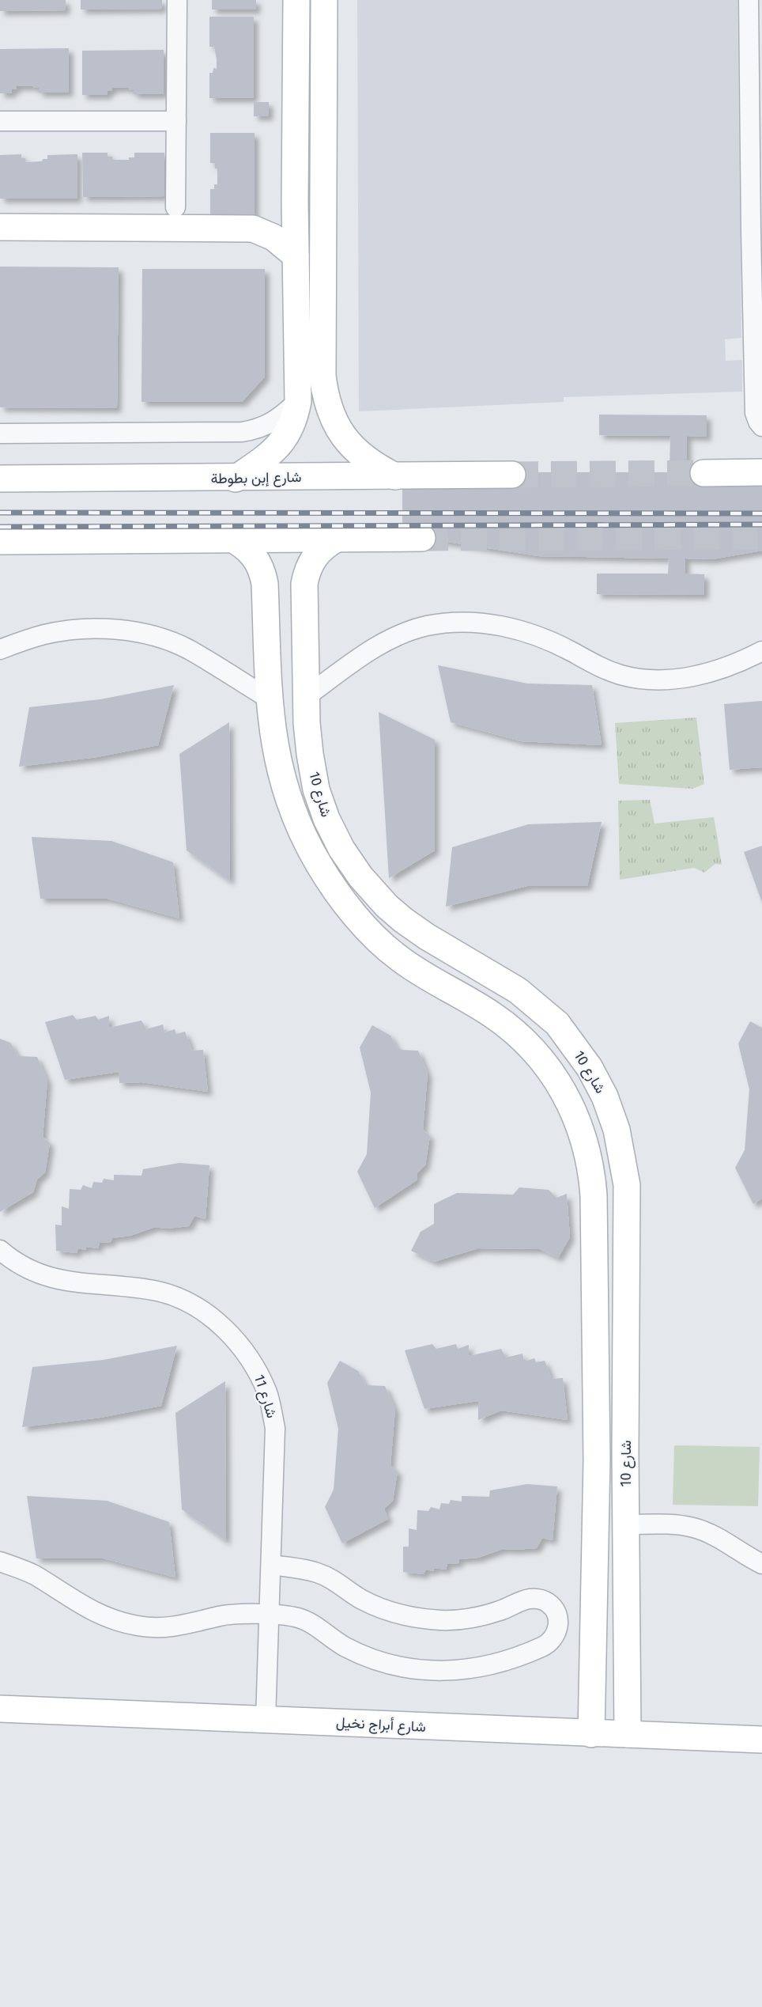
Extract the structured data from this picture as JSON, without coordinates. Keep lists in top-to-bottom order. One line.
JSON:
{"streets":{"street":["شارع إبن بطوطة","شارع 10","شارع 11","شارع أبراج نخيل"]},"crossings":[["شارع 10","شارع أبراج نخيل"],["شارع 11","شارع أبراج نخيل"]]}
